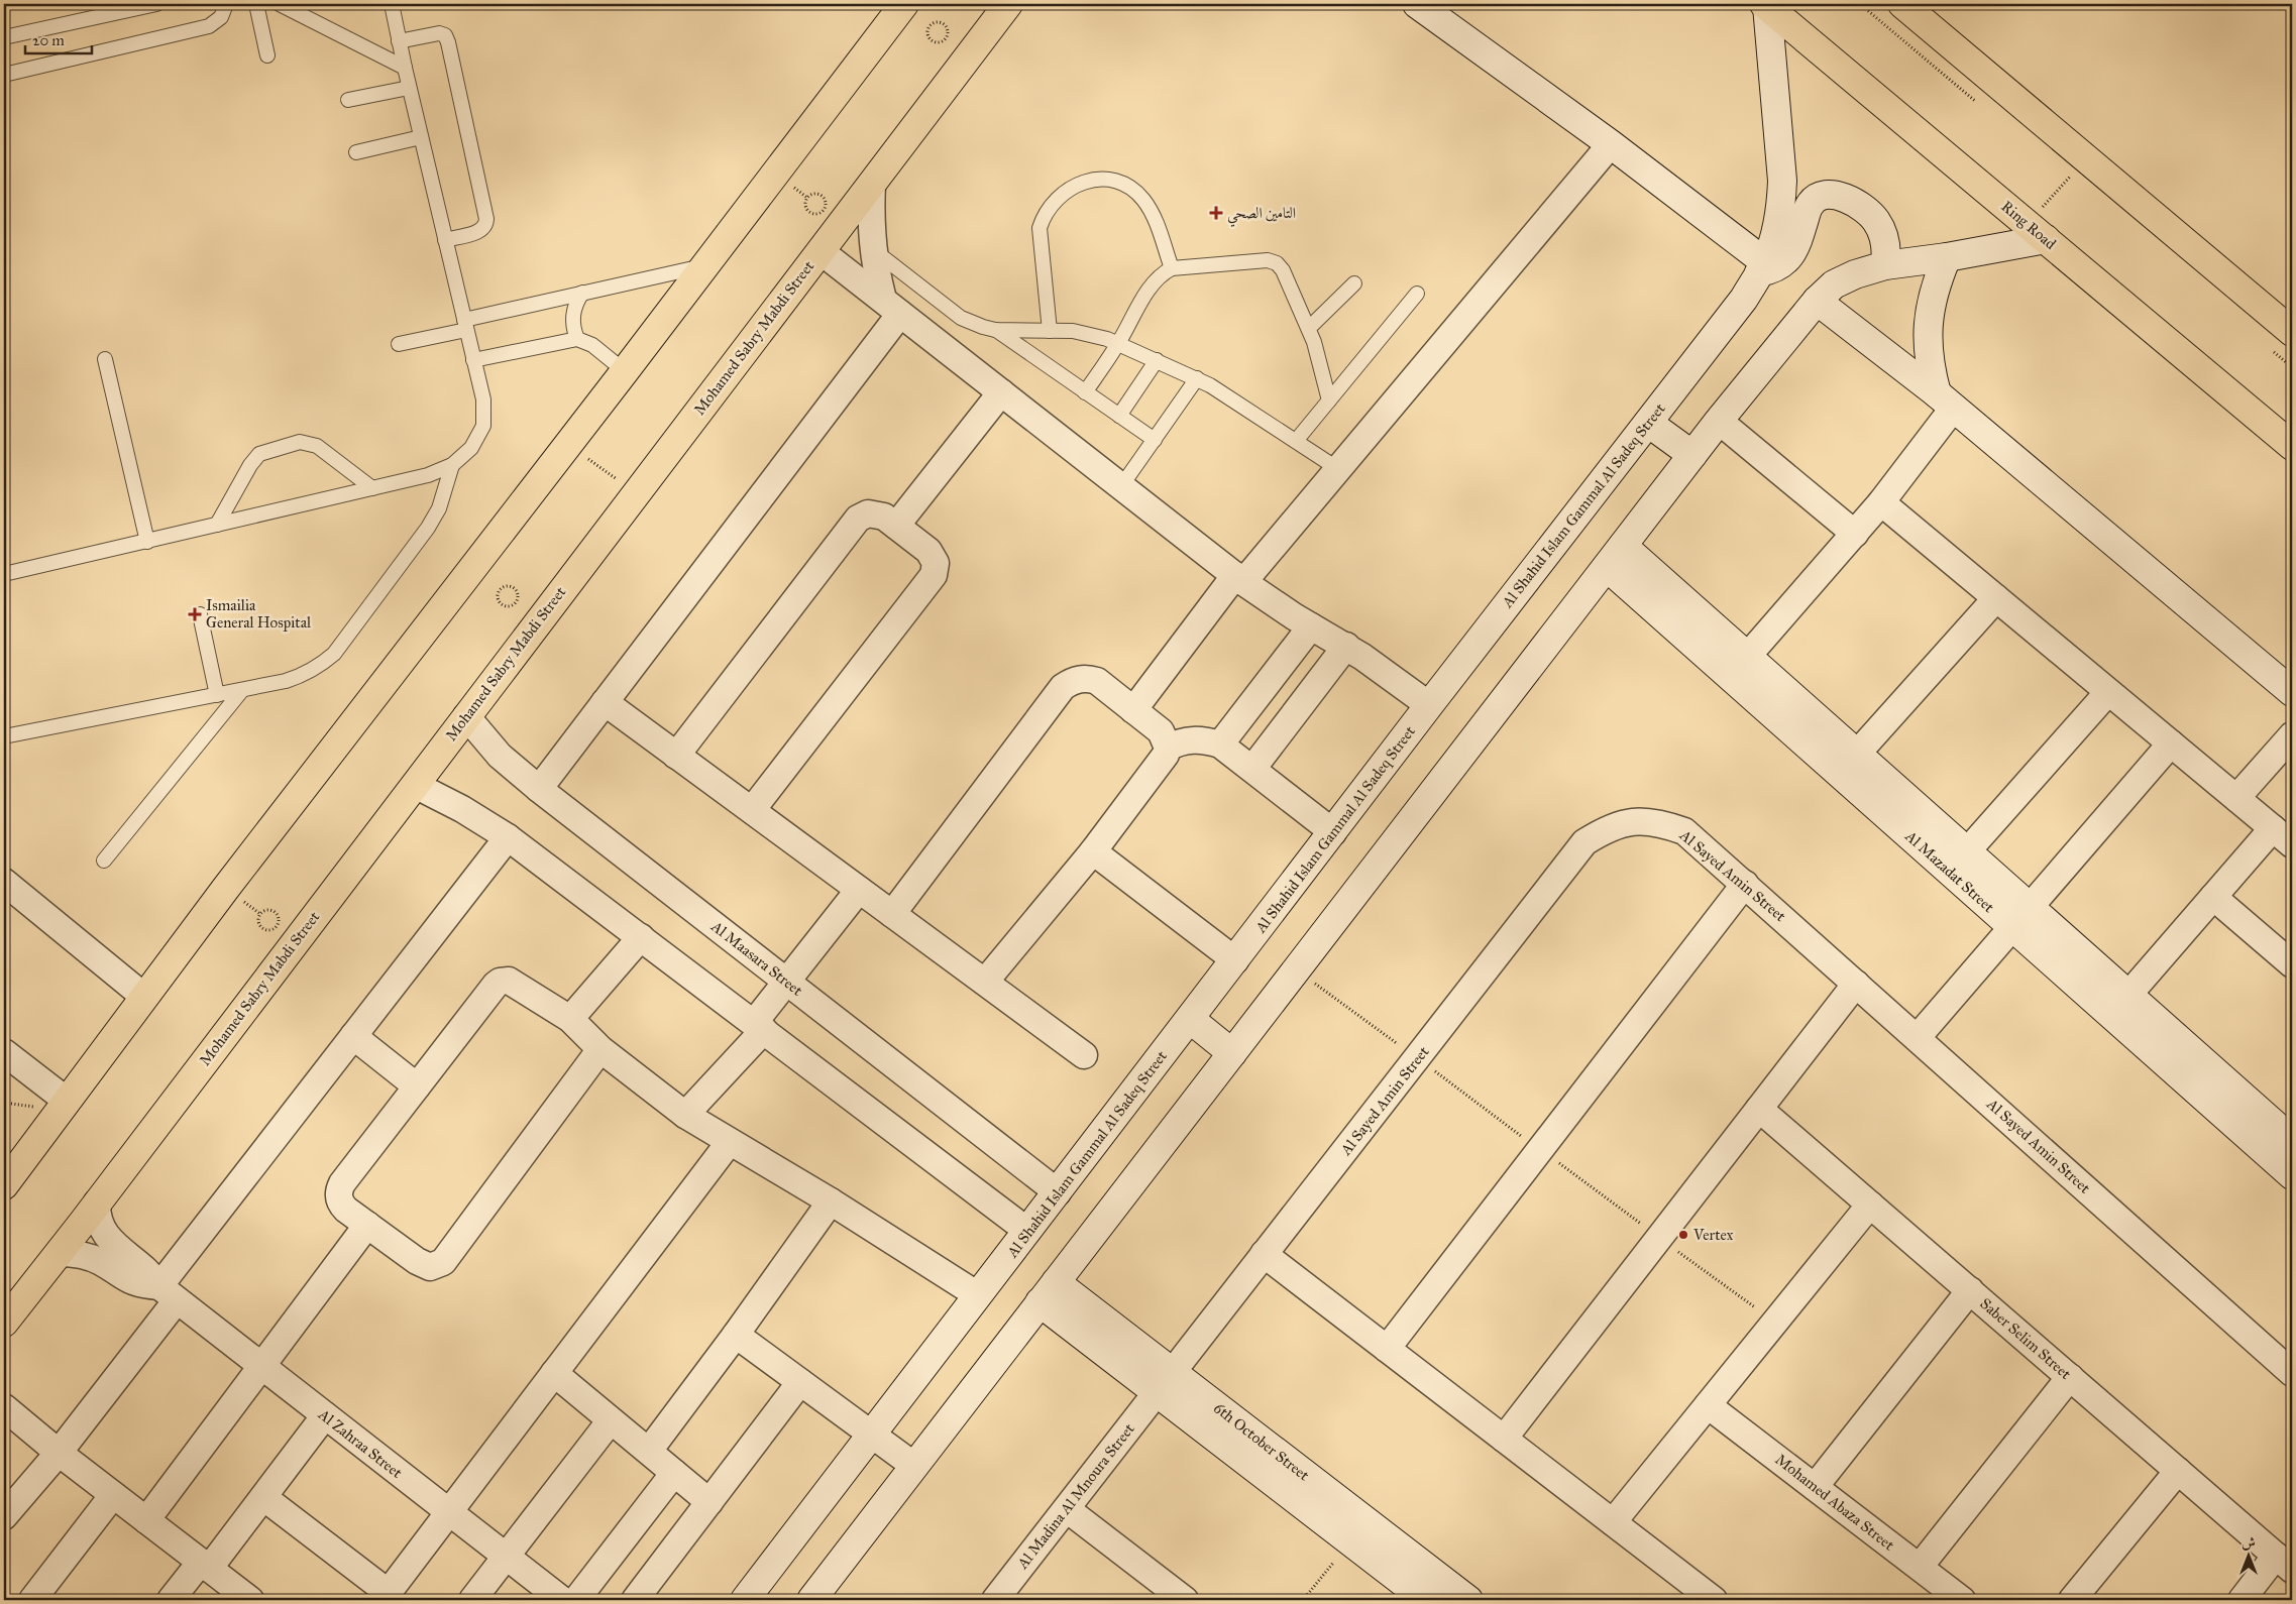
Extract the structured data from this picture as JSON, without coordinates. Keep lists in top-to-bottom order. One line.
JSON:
{"streets":{"main road":["Ring Road","Mohamed Sabry Mabdi Street"],"street":["Al Shahid Islam Gammal Al Sadeq Street","Al Mazadat Street","Al Sayed Amin Street","Al Maasara Street","Saber Selim Street","6th October Street","Al Zahraa Street","Al Madina Al Mnoura Street","Mohamed Abaza Street"]},"crossings":[["Ring Road","Al Shahid Islam Gammal Al Sadeq Street"],["Mohamed Sabry Mabdi Street","Al Maasara Street"],["Mohamed Sabry Mabdi Street","Al Zahraa Street"],["Al Shahid Islam Gammal Al Sadeq Street","Al Maasara Street"],["Al Sayed Amin Street","6th October Street"],["Al Sayed Amin Street","Al Madina Al Mnoura Street"],["6th October Street","Al Madina Al Mnoura Street"]],"places":{"health":["التامين الصحي","Ismailia General Hospital"],"other":["Vertex"]},"scale_bar":"20 m","north":"top"}
